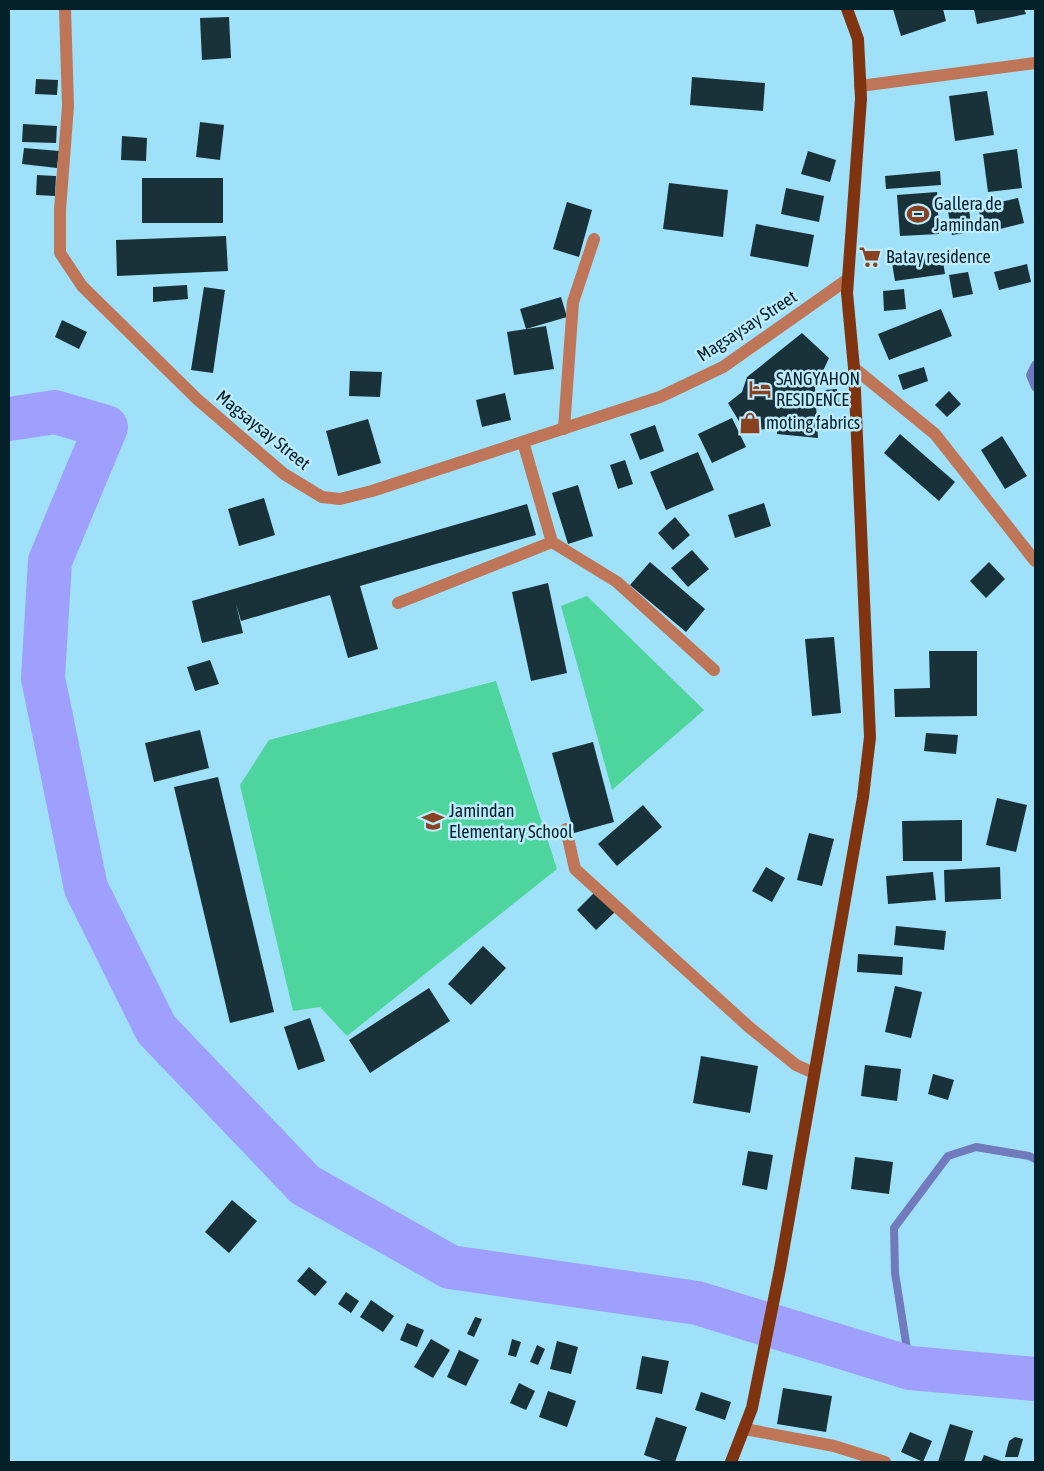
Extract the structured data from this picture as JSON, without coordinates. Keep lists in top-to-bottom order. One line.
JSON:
{"streets":{"street":["Magsaysay Street"]},"places":{"sports":["Gallera de Jamindan"],"supermarket":["Batay residence"],"hotel":["SANGYAHON RESIDENCE"],"shop":["moting fabrics"],"school or university":["Jamindan Elementary School"]}}
